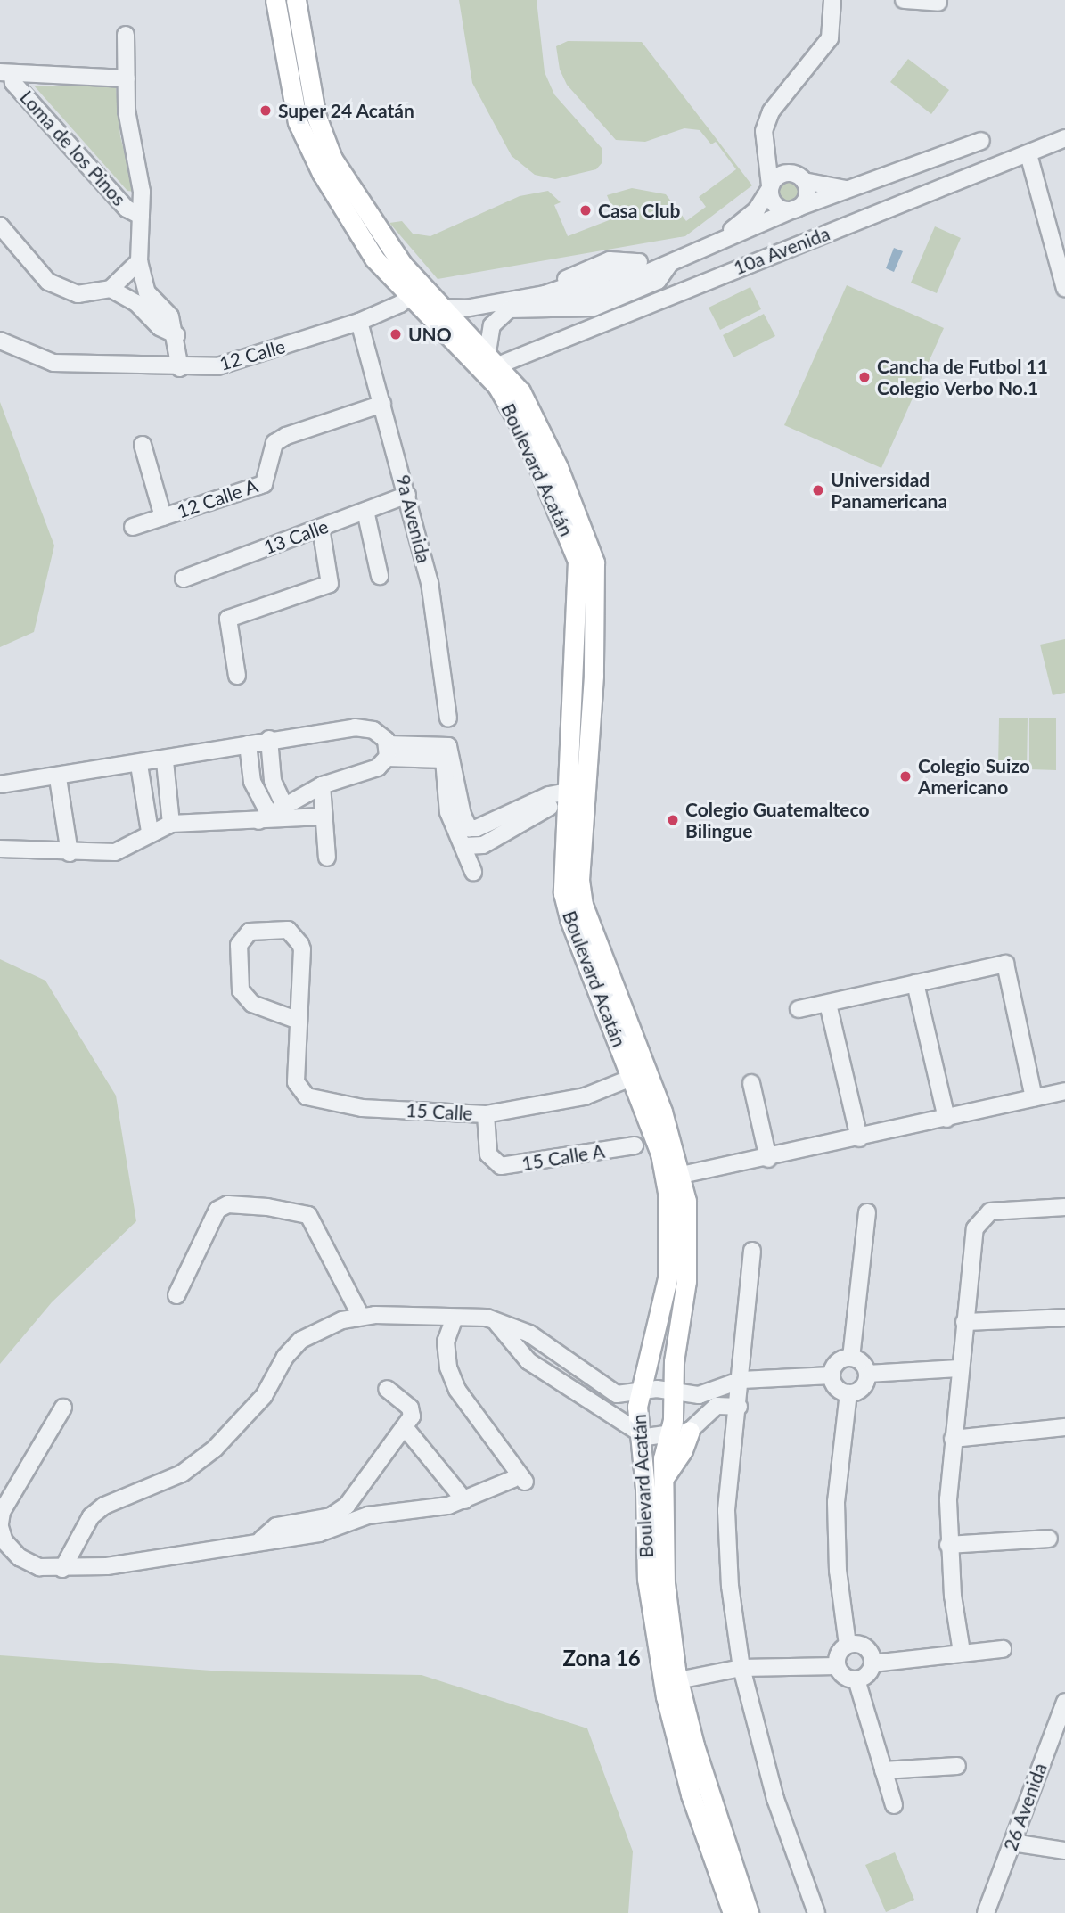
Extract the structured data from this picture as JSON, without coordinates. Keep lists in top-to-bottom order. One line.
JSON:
{"streets":{"main road":["Boulevard Acatán"],"street":["Loma de los Pinos","10a Avenida","12 Calle","12 Calle A","9a Avenida","13 Calle","15 Calle","15 Calle A","26 Avenida"]},"crossings":[["Loma de los Pinos","12 Calle"],["10a Avenida","Boulevard Acatán"],["12 Calle","Boulevard Acatán"],["12 Calle","9a Avenida"],["Boulevard Acatán","15 Calle"],["12 Calle A","9a Avenida"],["9a Avenida","13 Calle"],["15 Calle","15 Calle A"]],"districts":["Zona 16"],"places":["Super 24 Acatán","Casa Club","UNO","Cancha de Futbol 11 Colegio Verbo No.1","Universidad Panamericana","Colegio Suizo Americano","Colegio Guatemalteco Bilingue"]}
